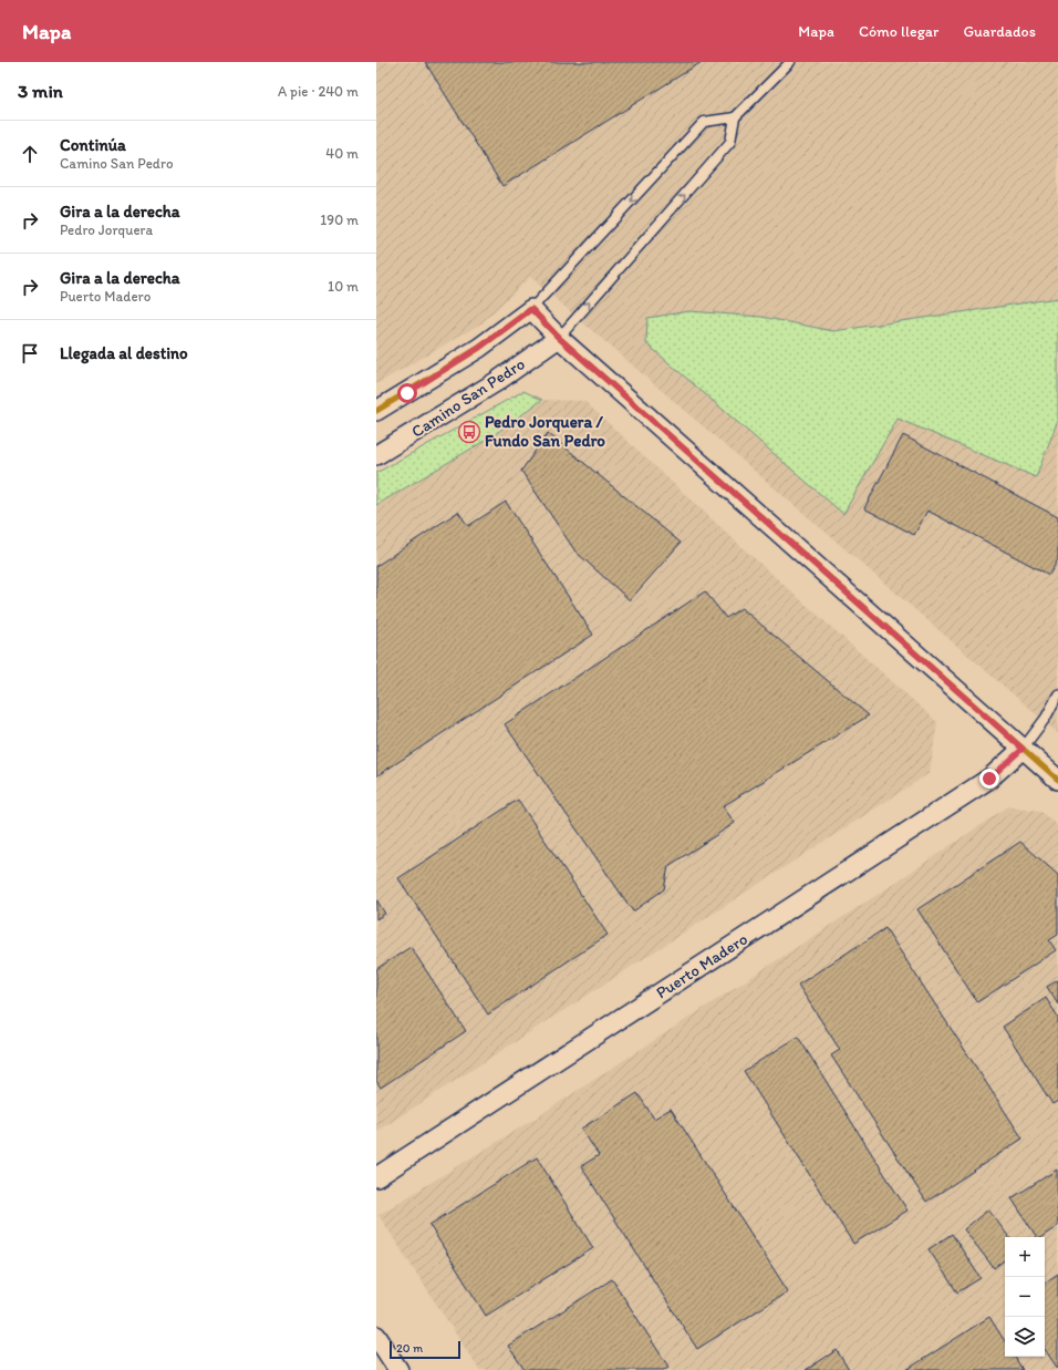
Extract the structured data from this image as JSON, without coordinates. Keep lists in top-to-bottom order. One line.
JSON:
{"streets":{"street":["Camino San Pedro","Puerto Madero"]},"places":{"bus stop":["Pedro Jorquera / Fundo San Pedro"]},"lines":["transit line 10"],"scale_bar":"20 m","page":{"header":"Mapa","nav":["Mapa","Cómo llegar","Guardados"],"heading":["3 min","A pie · 240 m"],"list":[["Continúa","Camino San Pedro","40 m"],["Gira a la derecha","Pedro Jorquera","190 m"],["Gira a la derecha","Puerto Madero","10 m"],"Llegada al destino"],"map_buttons":["+","−"],"scale":"20 m"}}
